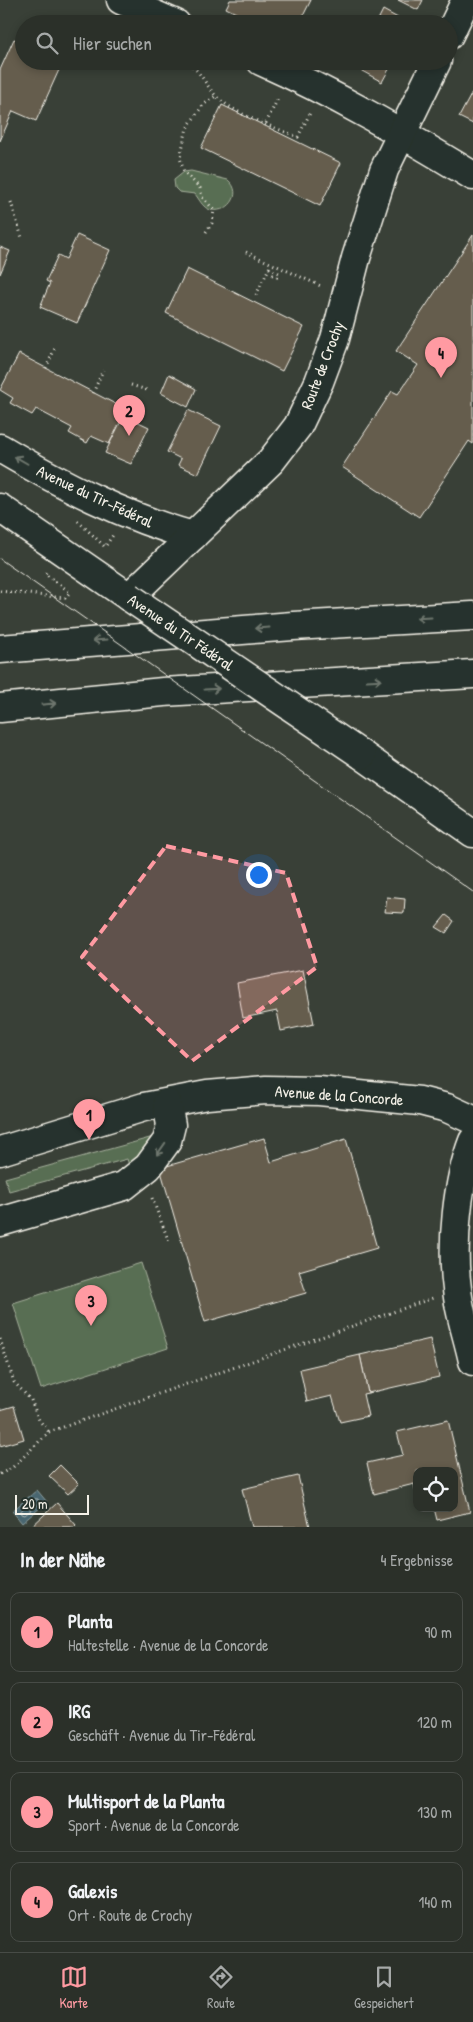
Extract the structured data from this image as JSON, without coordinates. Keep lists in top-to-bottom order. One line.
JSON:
{"streets":{"main road":["Route de Crochy","Avenue du Tir-Fédéral","Avenue du Tir Fédéral","Avenue de la Concorde"]},"crossings":[["Route de Crochy","Avenue du Tir-Fédéral"],["Route de Crochy","Avenue du Tir Fédéral"]],"one_way":["Avenue du Tir-Fédéral"],"scale_bar":"20 m","page":{"search":"Hier suchen","pins":["4","2","1","3"],"scale":"20 m","heading":["In der Nähe","4 Ergebnisse"],"list":[{"mark":"1","name":"Planta","note":"Haltestelle · Avenue de la Concorde","value":"90 m"},{"mark":"2","name":"IRG","note":"Geschäft · Avenue du Tir-Fédéral","value":"120 m"},{"mark":"3","name":"Multisport de la Planta","note":"Sport · Avenue de la Concorde","value":"130 m"},{"mark":"4","name":"Galexis","note":"Ort · Route de Crochy","value":"140 m"}],"nav":["Karte","Route","Gespeichert"]}}
